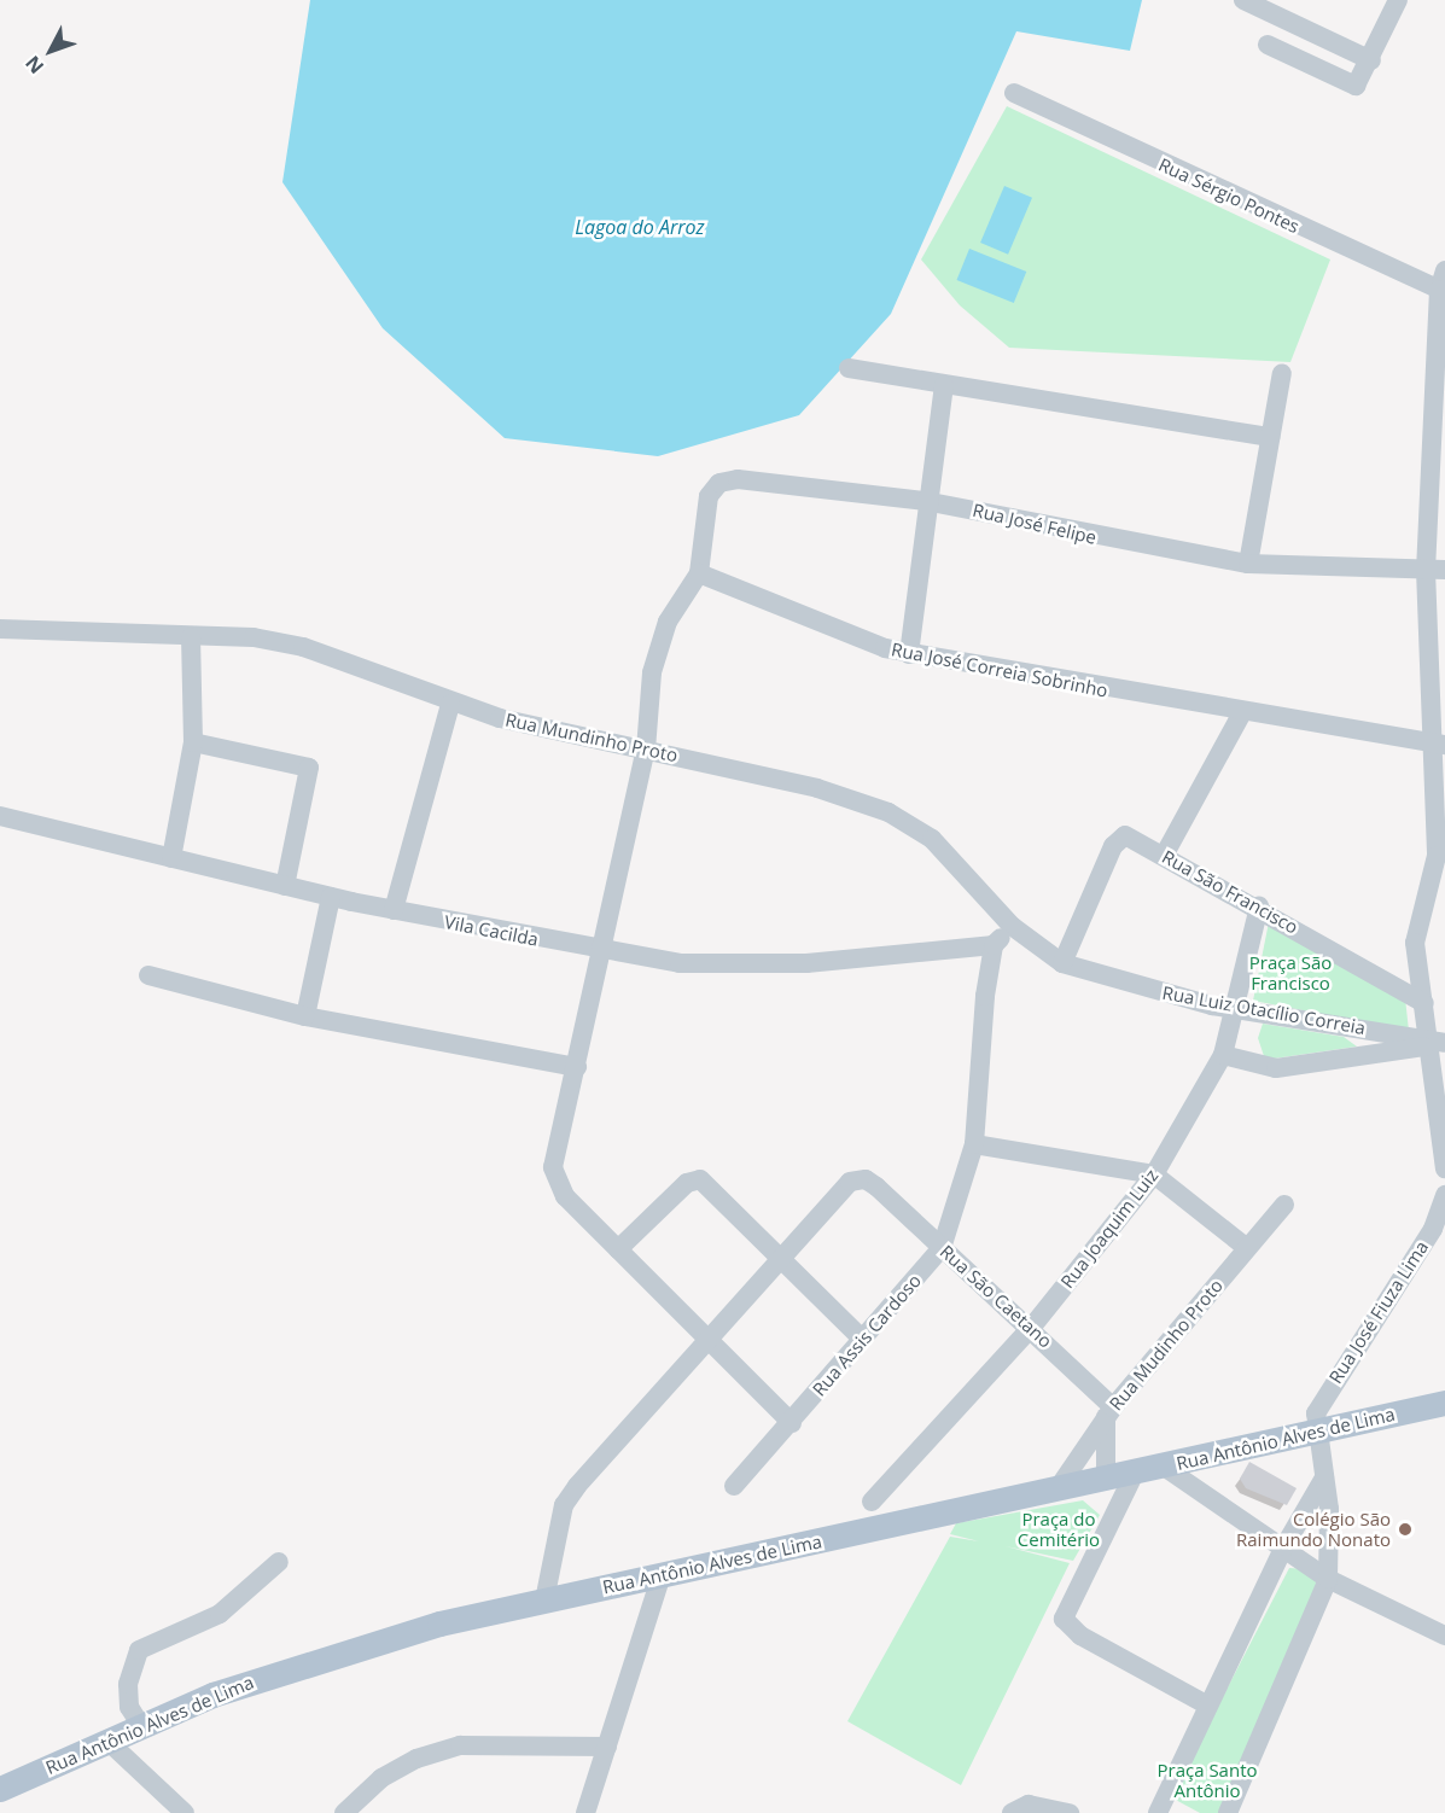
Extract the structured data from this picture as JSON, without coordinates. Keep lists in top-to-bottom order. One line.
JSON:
{"streets":{"main road":["Rua Antônio Alves de Lima"],"street":["Rua Sérgio Pontes","Rua José Felipe","Rua José Correia Sobrinho","Rua Mundinho Proto","Rua São Francisco","Vila Cacilda","Rua Luiz Otacílio Correia","Rua Joaquim Luiz","Rua São Caetano","Rua José Fiuza Lima","Rua Assis Cardoso","Rua Mudinho Proto"]},"crossings":[["Rua José Felipe","Rua José Correia Sobrinho"],["Rua Mundinho Proto","Rua Luiz Otacílio Correia"],["Rua São Francisco","Rua Luiz Otacílio Correia"],["Rua São Francisco","Rua Joaquim Luiz"],["Rua Luiz Otacílio Correia","Rua Joaquim Luiz"],["Rua Joaquim Luiz","Rua São Caetano"],["Rua São Caetano","Rua Assis Cardoso"],["Rua São Caetano","Rua Mudinho Proto"],["Rua José Fiuza Lima","Rua Antônio Alves de Lima"],["Rua Mudinho Proto","Rua Antônio Alves de Lima"]],"water":["Lagoa do Arroz"],"parks":["Praça São Francisco","Praça do Cemitério","Praça Santo Antônio"],"places":["Colégio São Raimundo Nonato"],"north":"bottom left"}
